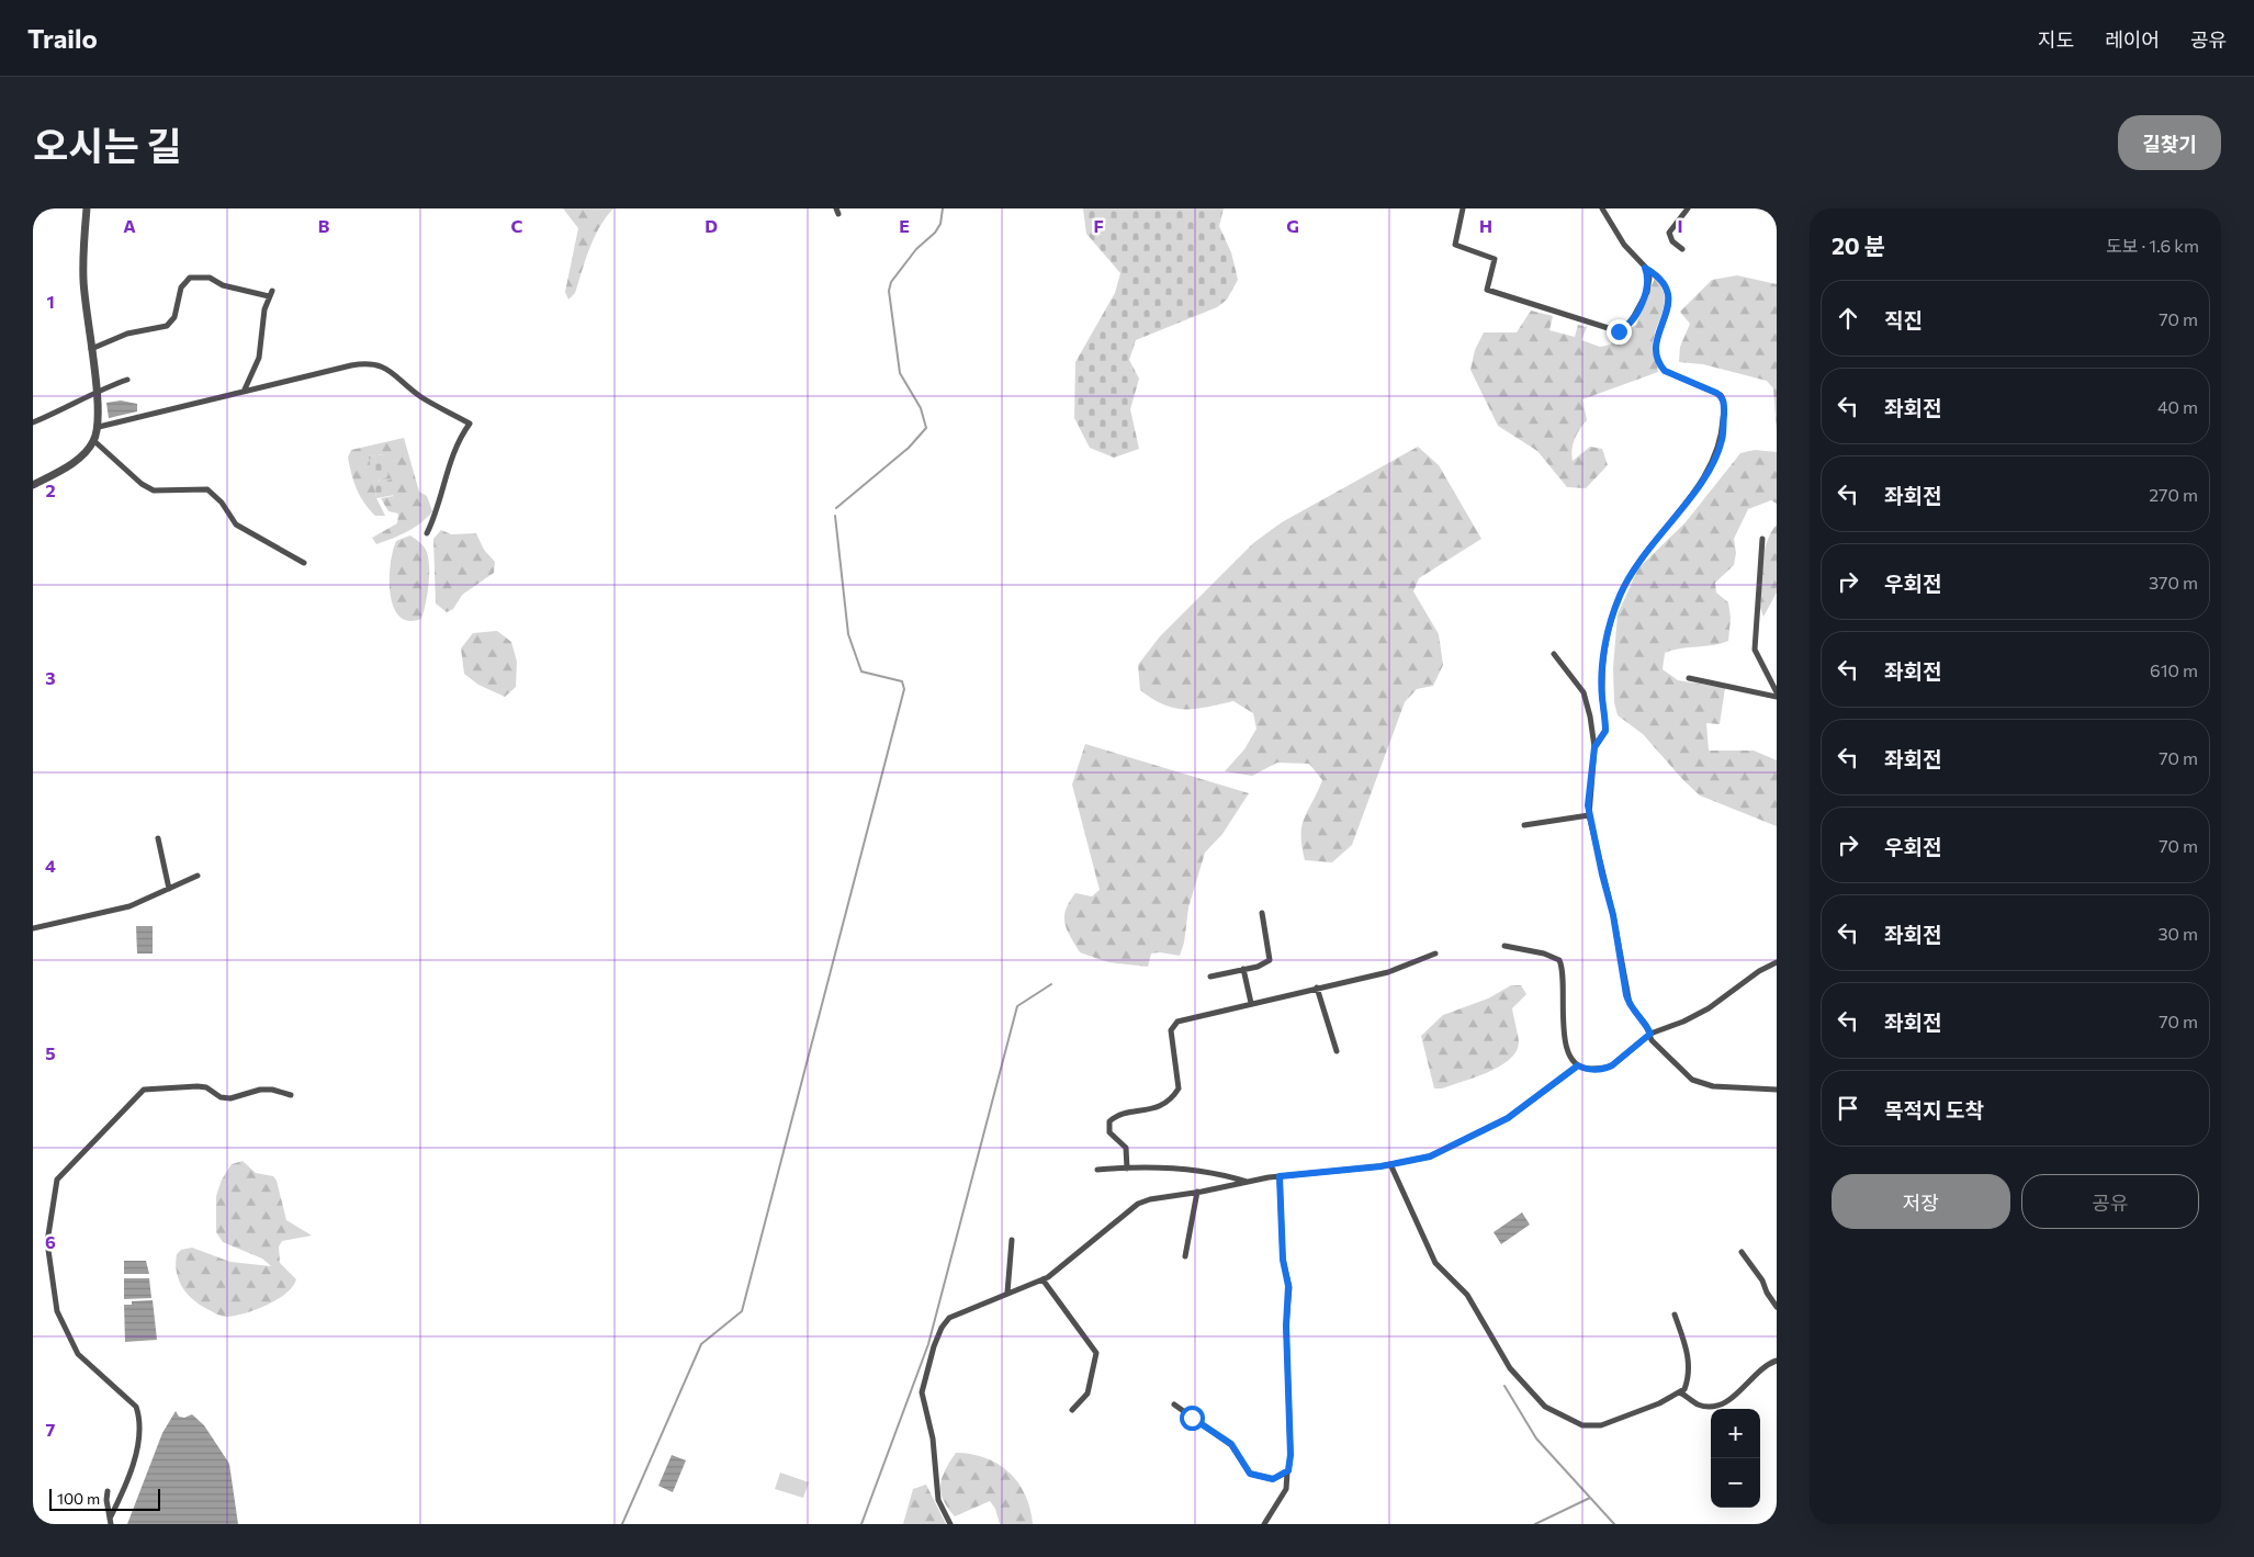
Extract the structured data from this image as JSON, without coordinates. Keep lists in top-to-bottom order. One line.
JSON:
{"scale_bar":"100 m","page":{"header":"Trailo","nav":["지도","레이어","공유"],"title":"오시는 길","buttons":["길찾기",["저장","공유"]],"heading":["20 분","도보 · 1.6 km"],"list":[["직진","70 m"],["좌회전","40 m"],["좌회전","270 m"],["우회전","370 m"],["좌회전","610 m"],["좌회전","70 m"],["우회전","70 m"],["좌회전","30 m"],["좌회전","70 m"],"목적지 도착"],"map_buttons":["+","−"],"scale":"100 m"},"grid":{"columns":["A","B","C","D","E","F","G","H","I"],"rows":["1","2","3","4","5","6","7"]}}
